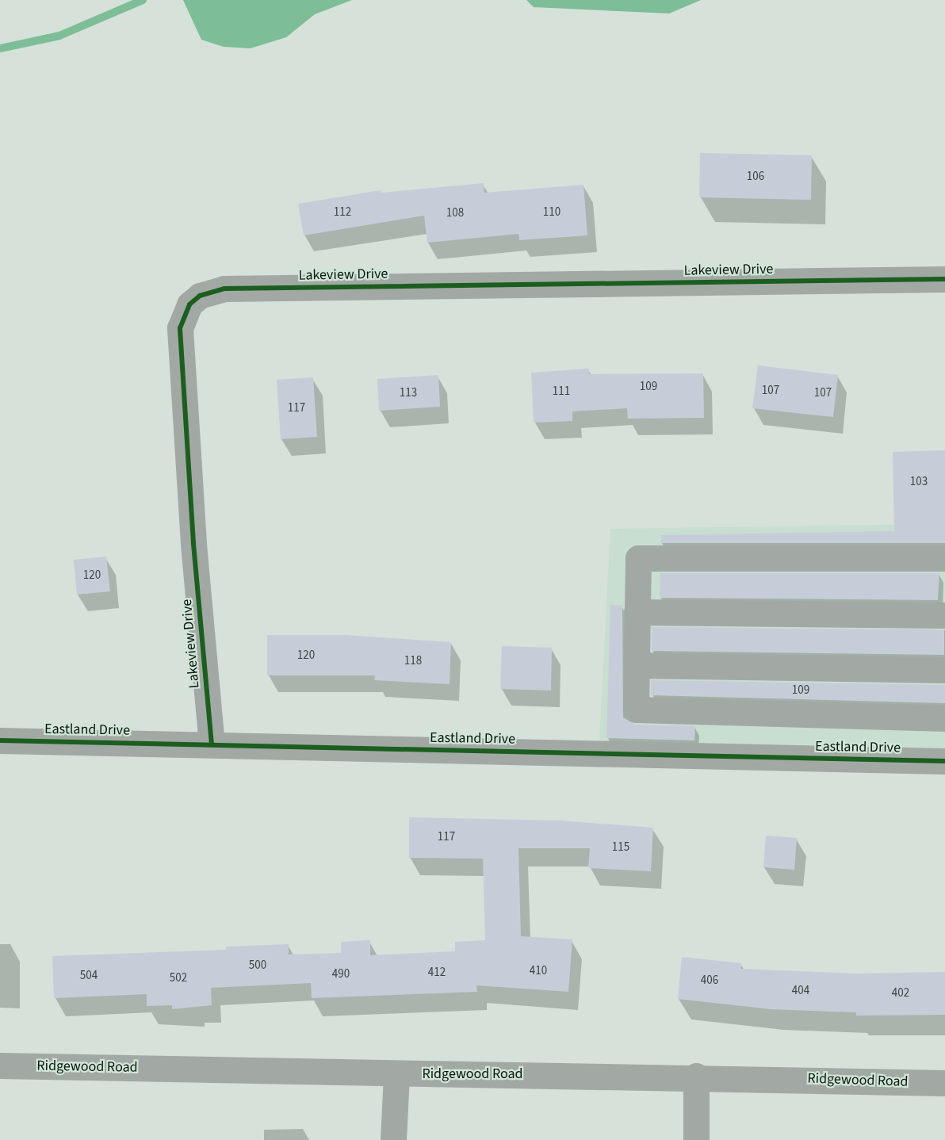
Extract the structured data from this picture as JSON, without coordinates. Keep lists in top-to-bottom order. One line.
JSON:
{"streets":{"street":["Lakeview Drive","Eastland Drive","Ridgewood Road"]},"crossings":[["Lakeview Drive","Eastland Drive"]],"house_numbers":["106","112","110","108","109","107","111","113","107","117","103","120","120","118","109","117","115","500","410","412","490","504","502","406","404","402"]}
